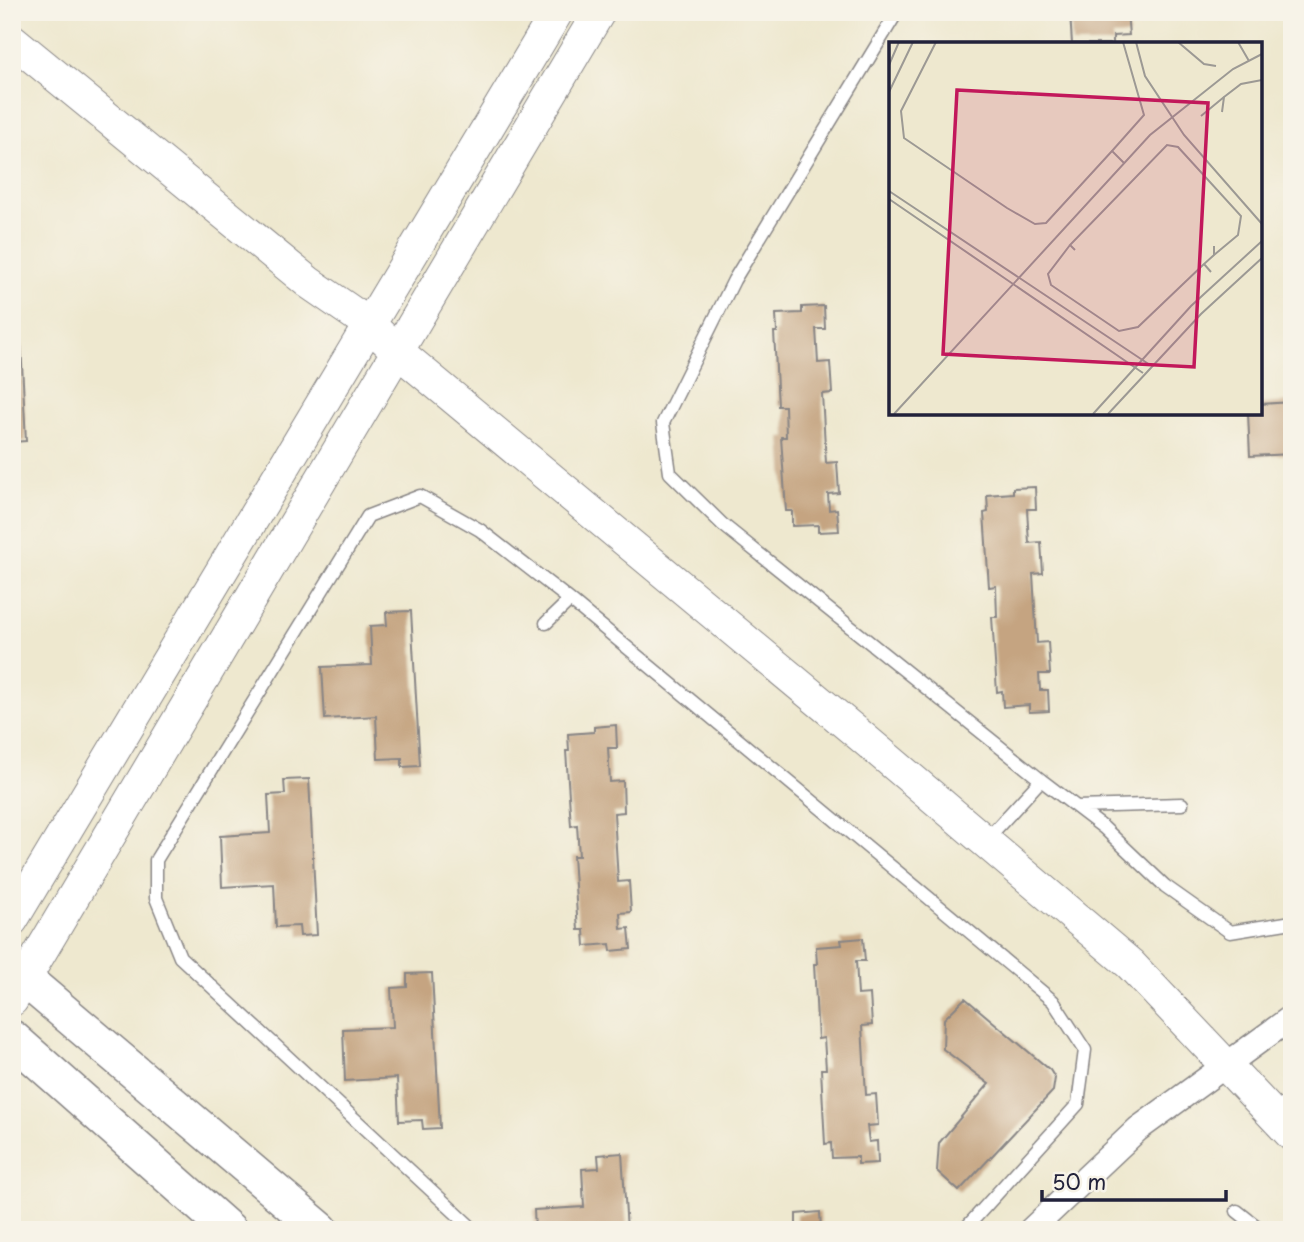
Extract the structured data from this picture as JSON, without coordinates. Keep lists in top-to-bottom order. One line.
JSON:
{"scale_bar":"50 m"}
